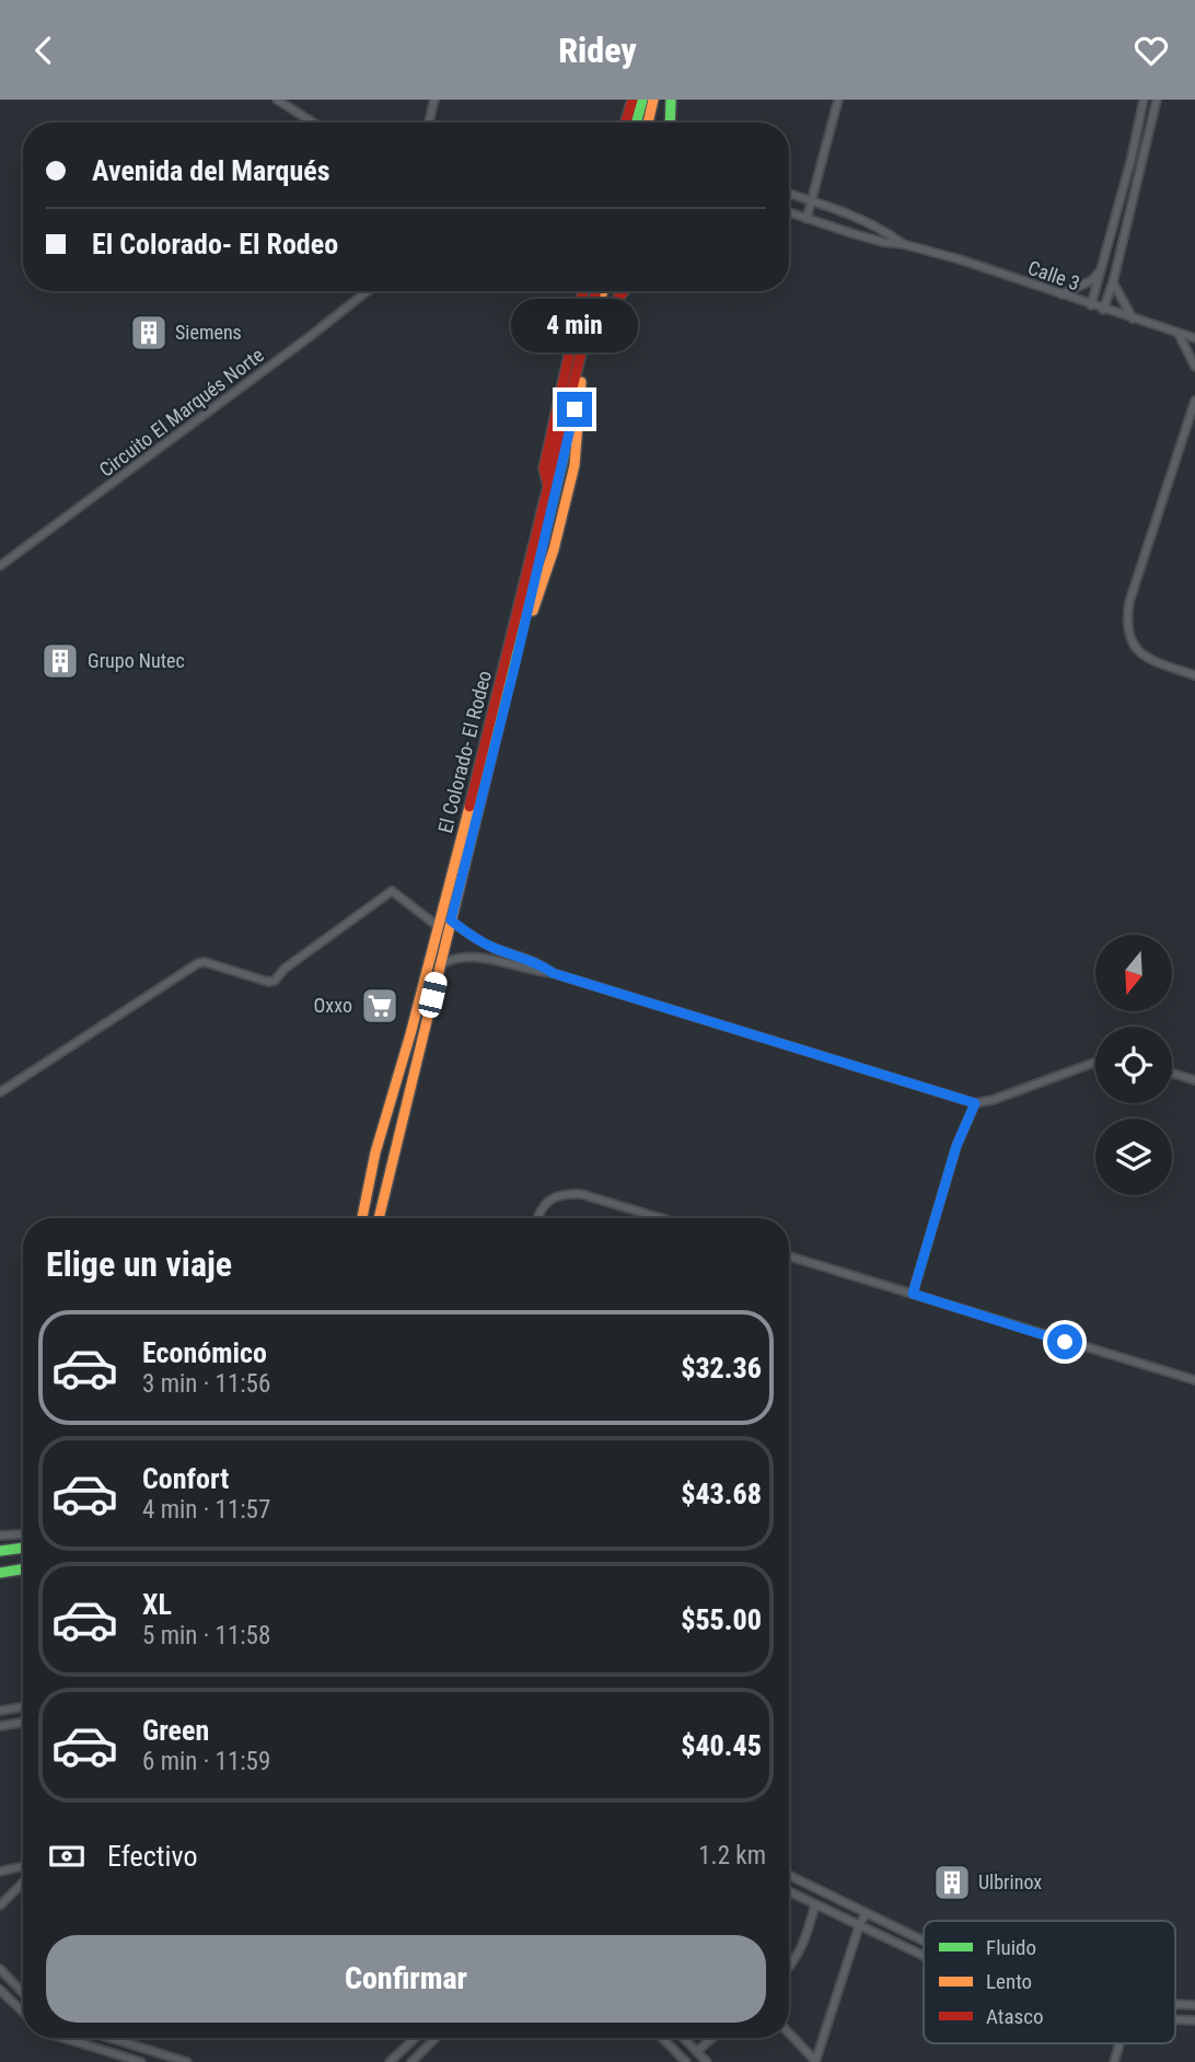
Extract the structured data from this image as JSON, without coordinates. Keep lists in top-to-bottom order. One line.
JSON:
{"streets":{"main road":["El Colorado- El Rodeo"],"street":["Calle 3","Circuito El Marqués Norte"]},"places":{"building":["Siemens","Grupo Nutec","Ulbrinox"],"supermarket":["Oxxo"]},"legend":["Fluido","Lento","Atasco"],"north":"bottom","page":{"header":"Ridey","banner":["Avenida del Marqués","El Colorado- El Rodeo"],"bubble":"4 min","heading":"Elige un viaje","list":[{"name":"Económico","note":"3 min · 11:56","value":"$32.36"},{"name":"Confort","note":"4 min · 11:57","value":"$43.68"},{"name":"XL","note":"5 min · 11:58","value":"$55.00"},{"name":"Green","note":"6 min · 11:59","value":"$40.45"}],"pay":["Efectivo","1.2 km"],"buttons":"Confirmar"}}
